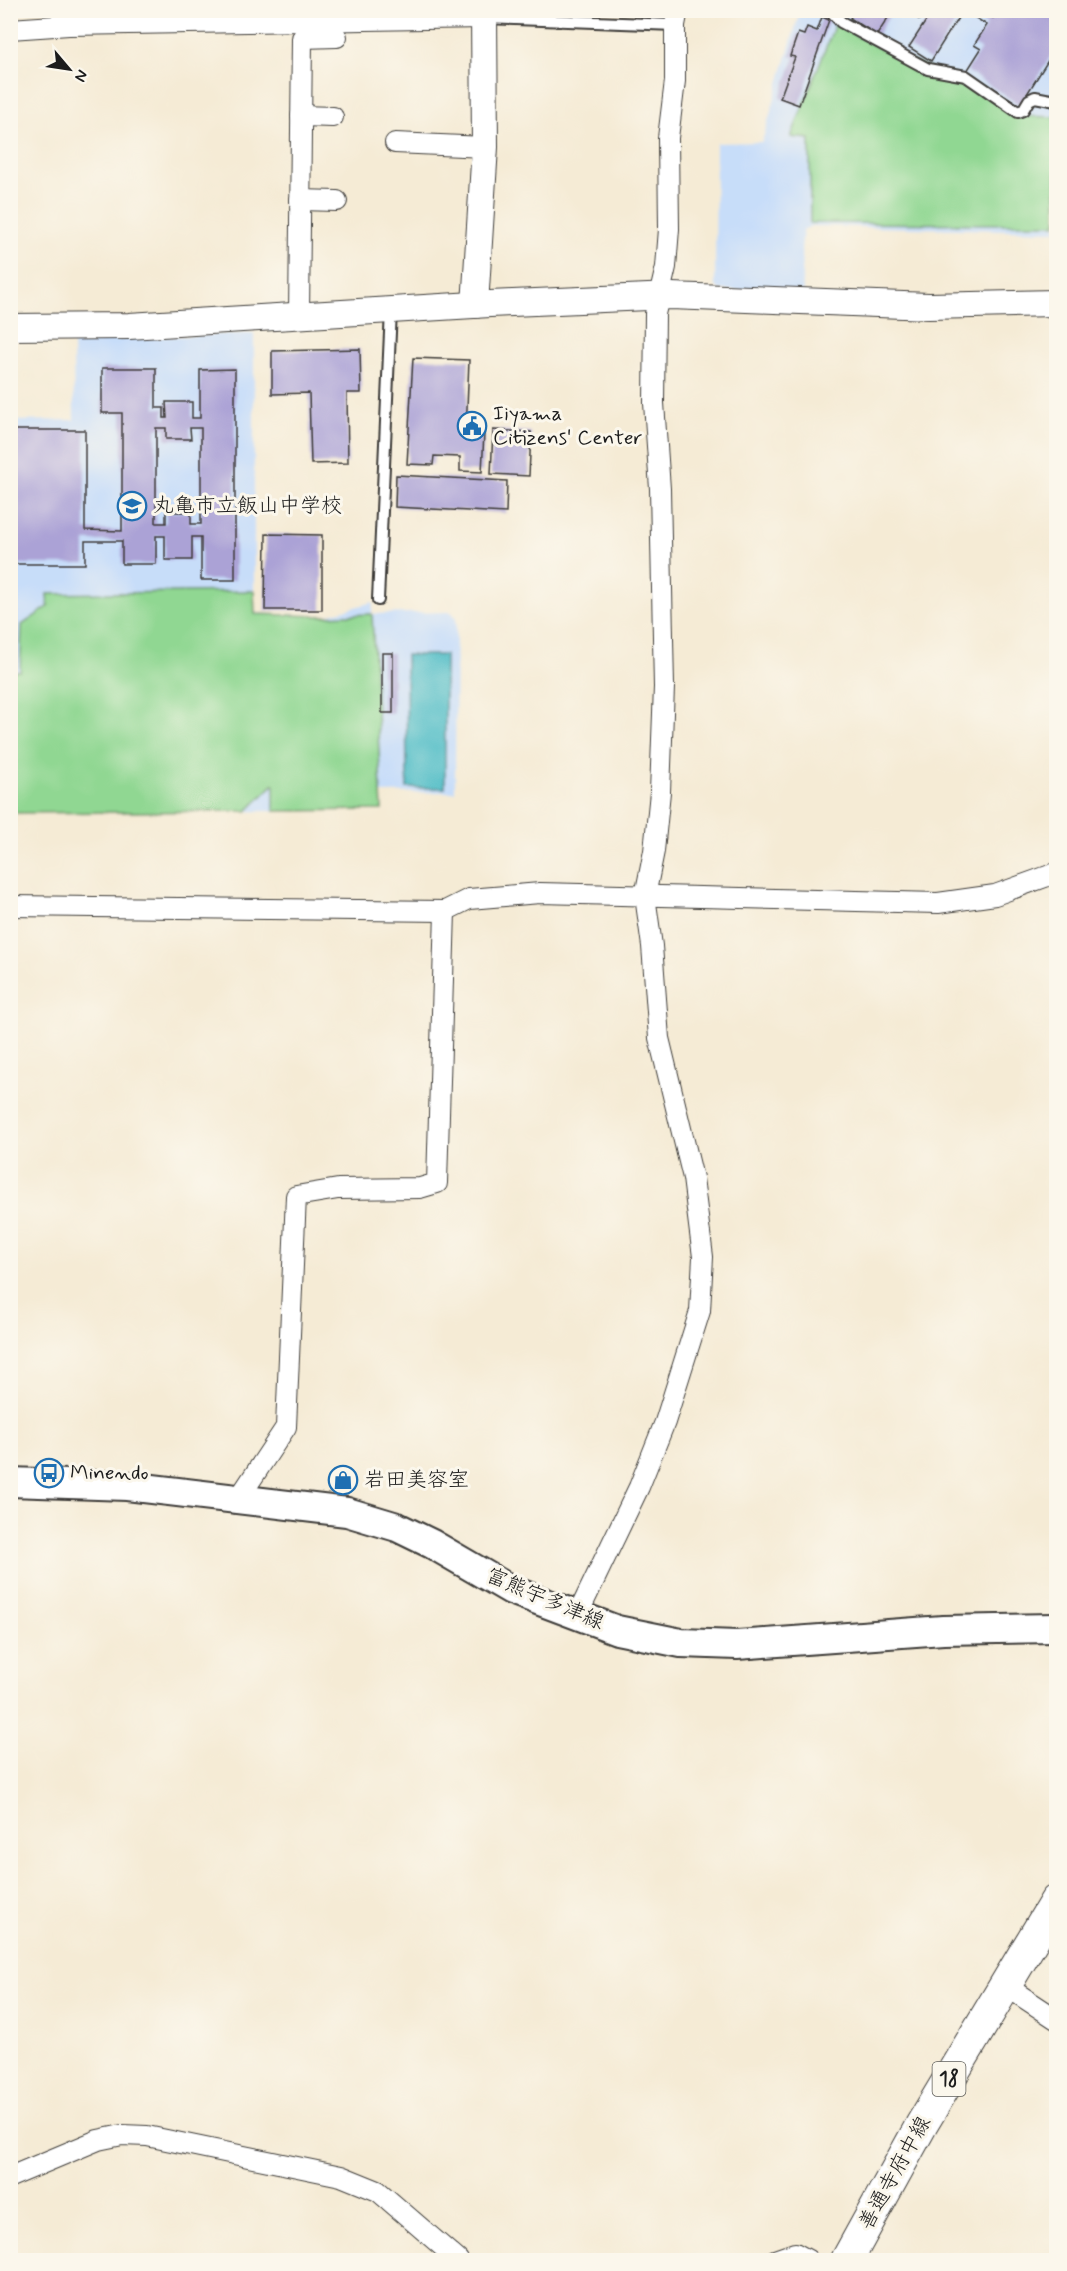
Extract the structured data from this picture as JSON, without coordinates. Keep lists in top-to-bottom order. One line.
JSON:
{"streets":{"main road":["富熊宇多津線","18","善通寺府中線"]},"places":{"public building":["Iiyama Citizens' Center"],"school or university":["丸亀市立飯山中学校"],"bus stop":["Minendo"],"shop":["岩田美容室"]},"north":"bottom right"}
